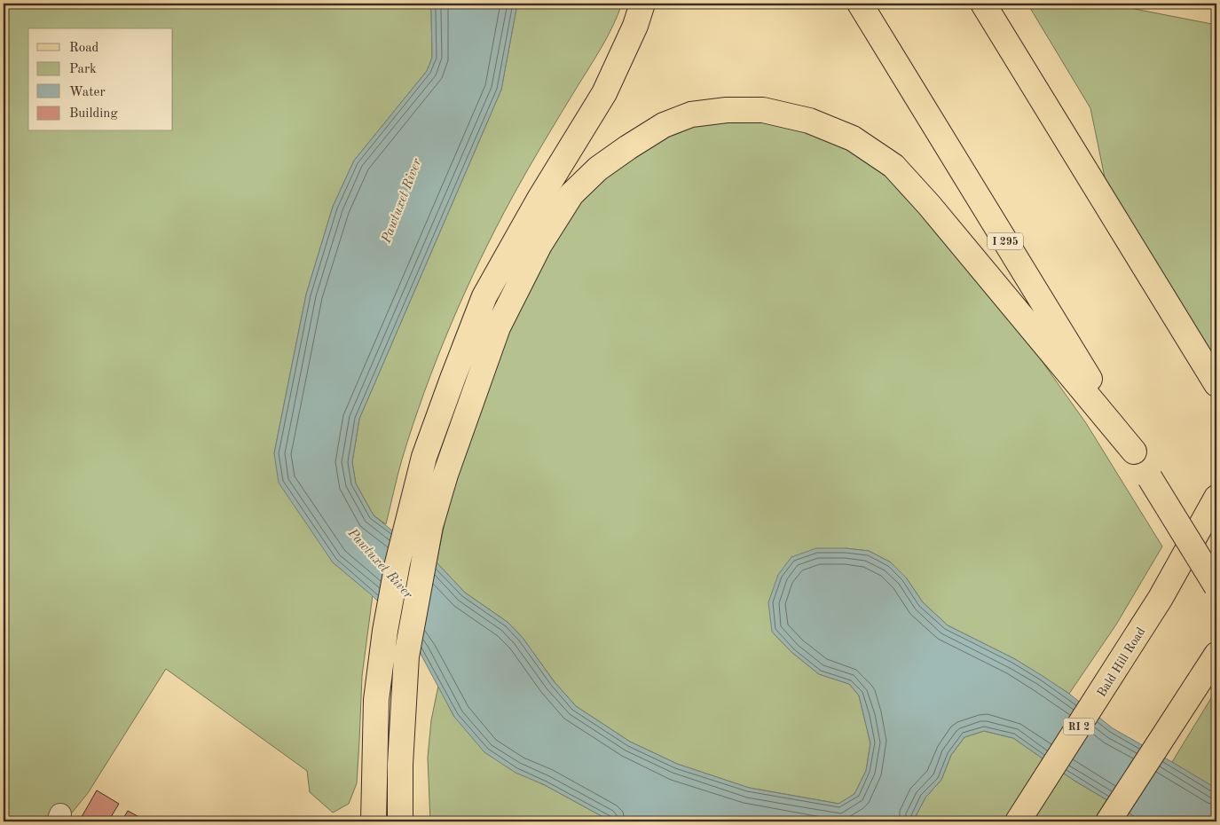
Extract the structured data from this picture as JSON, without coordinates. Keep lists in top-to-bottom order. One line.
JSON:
{"streets":{"main road":["I 295","Bald Hill Road","RI 2"]},"water":["Pawtuxet River"],"legend":["Road","Park","Water","Building"]}
